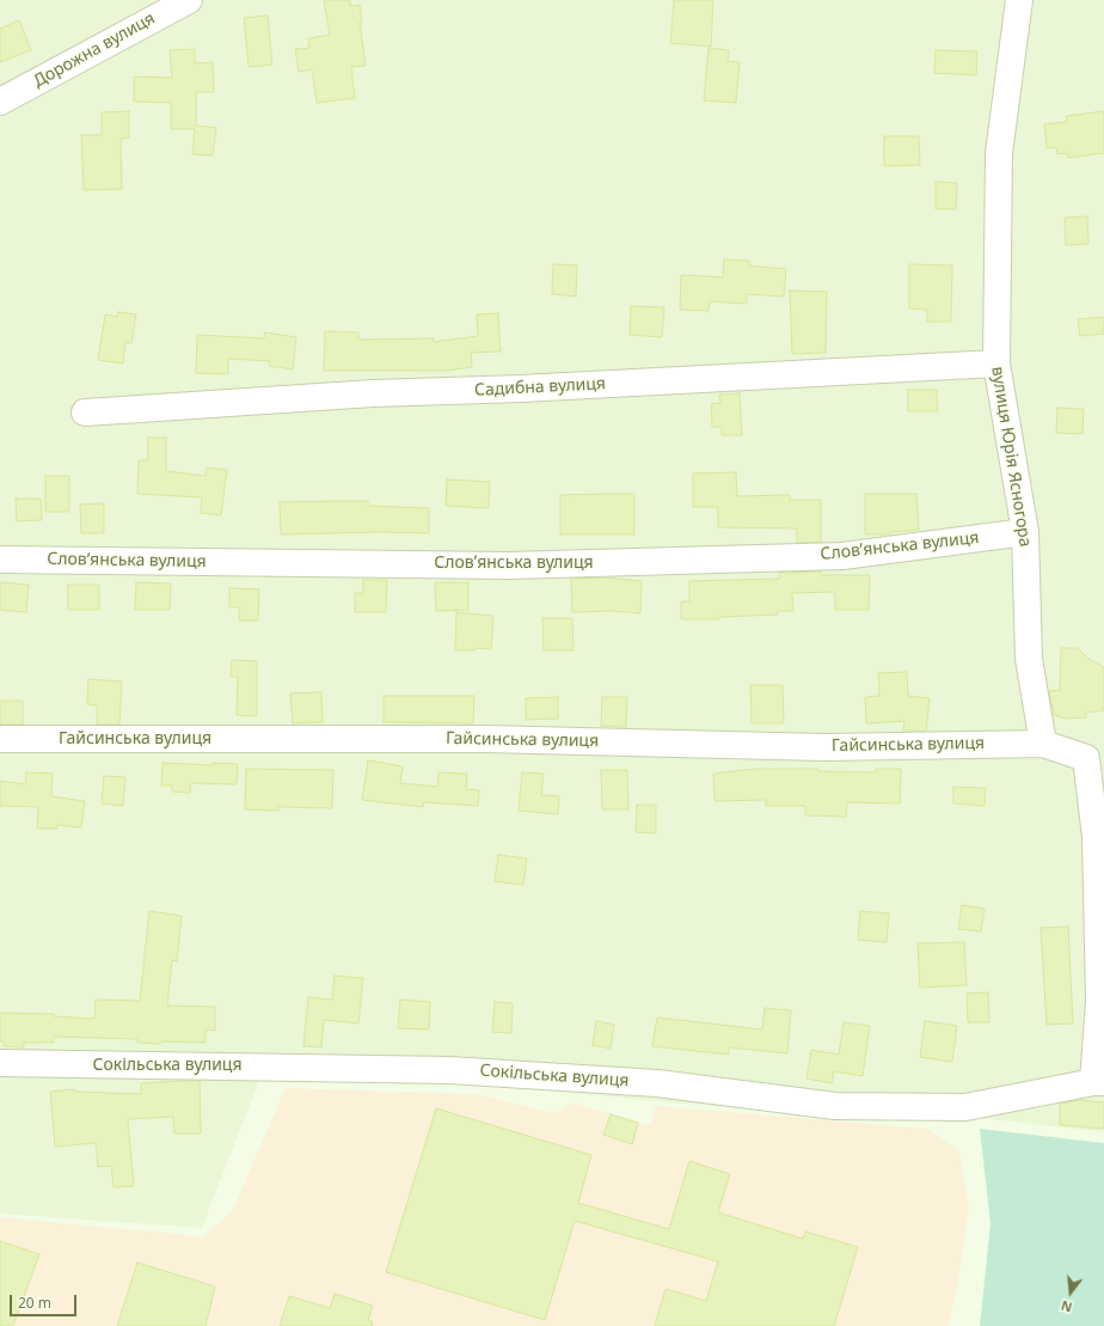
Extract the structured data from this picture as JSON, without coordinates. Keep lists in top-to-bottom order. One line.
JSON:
{"streets":{"street":["Дорожна вулиця","Садибна вулиця","вулиця Юрія Ясногора","Словʼянська вулиця","Гайсинська вулиця","Сокільська вулиця"]},"crossings":[["Садибна вулиця","вулиця Юрія Ясногора"],["вулиця Юрія Ясногора","Словʼянська вулиця"],["вулиця Юрія Ясногора","Гайсинська вулиця"]],"scale_bar":"20 m","north":"bottom"}
